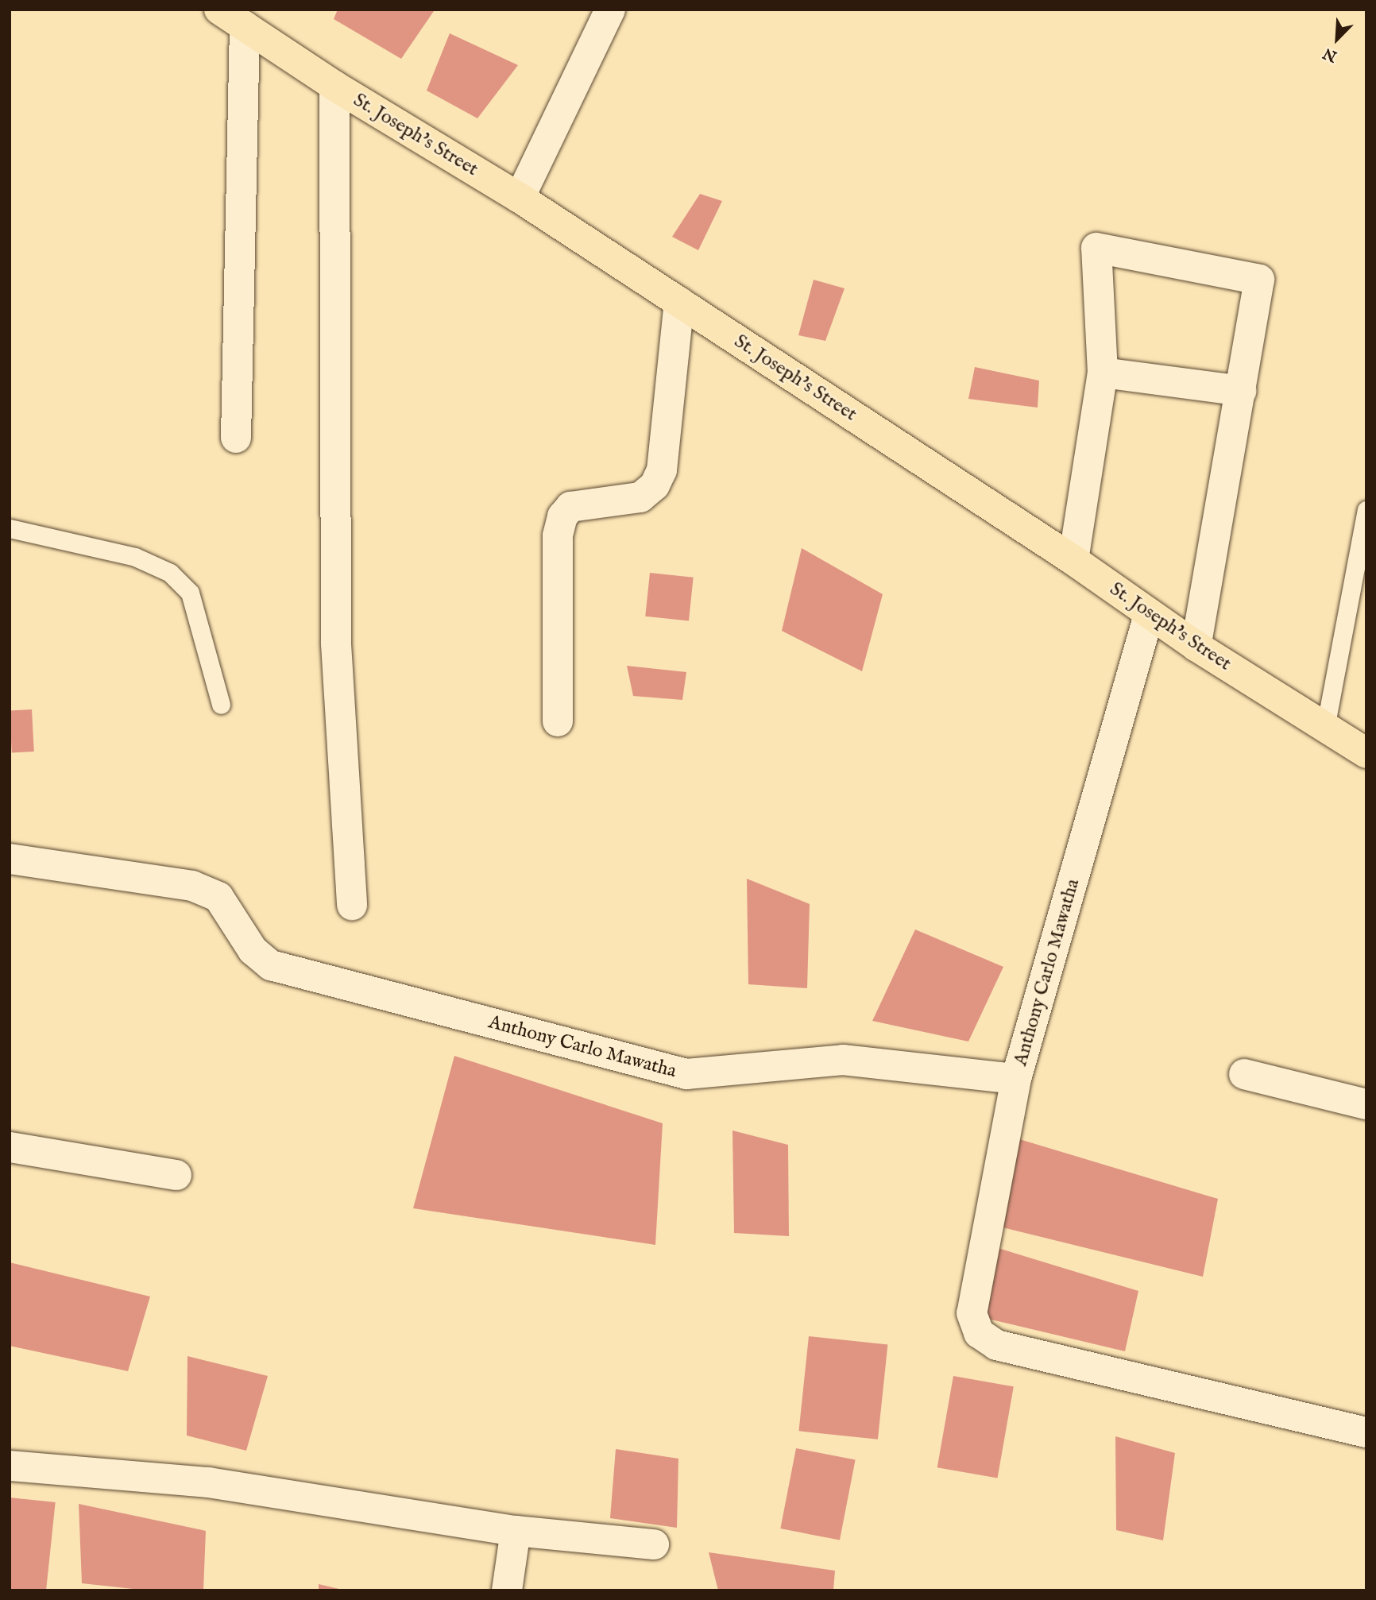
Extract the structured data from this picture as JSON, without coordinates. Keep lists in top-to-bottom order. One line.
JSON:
{"streets":{"main road":["St. Joseph's Street"],"street":["Anthony Carlo Mawatha"]},"crossings":[["St. Joseph's Street","Anthony Carlo Mawatha"]],"north":"bottom left"}
